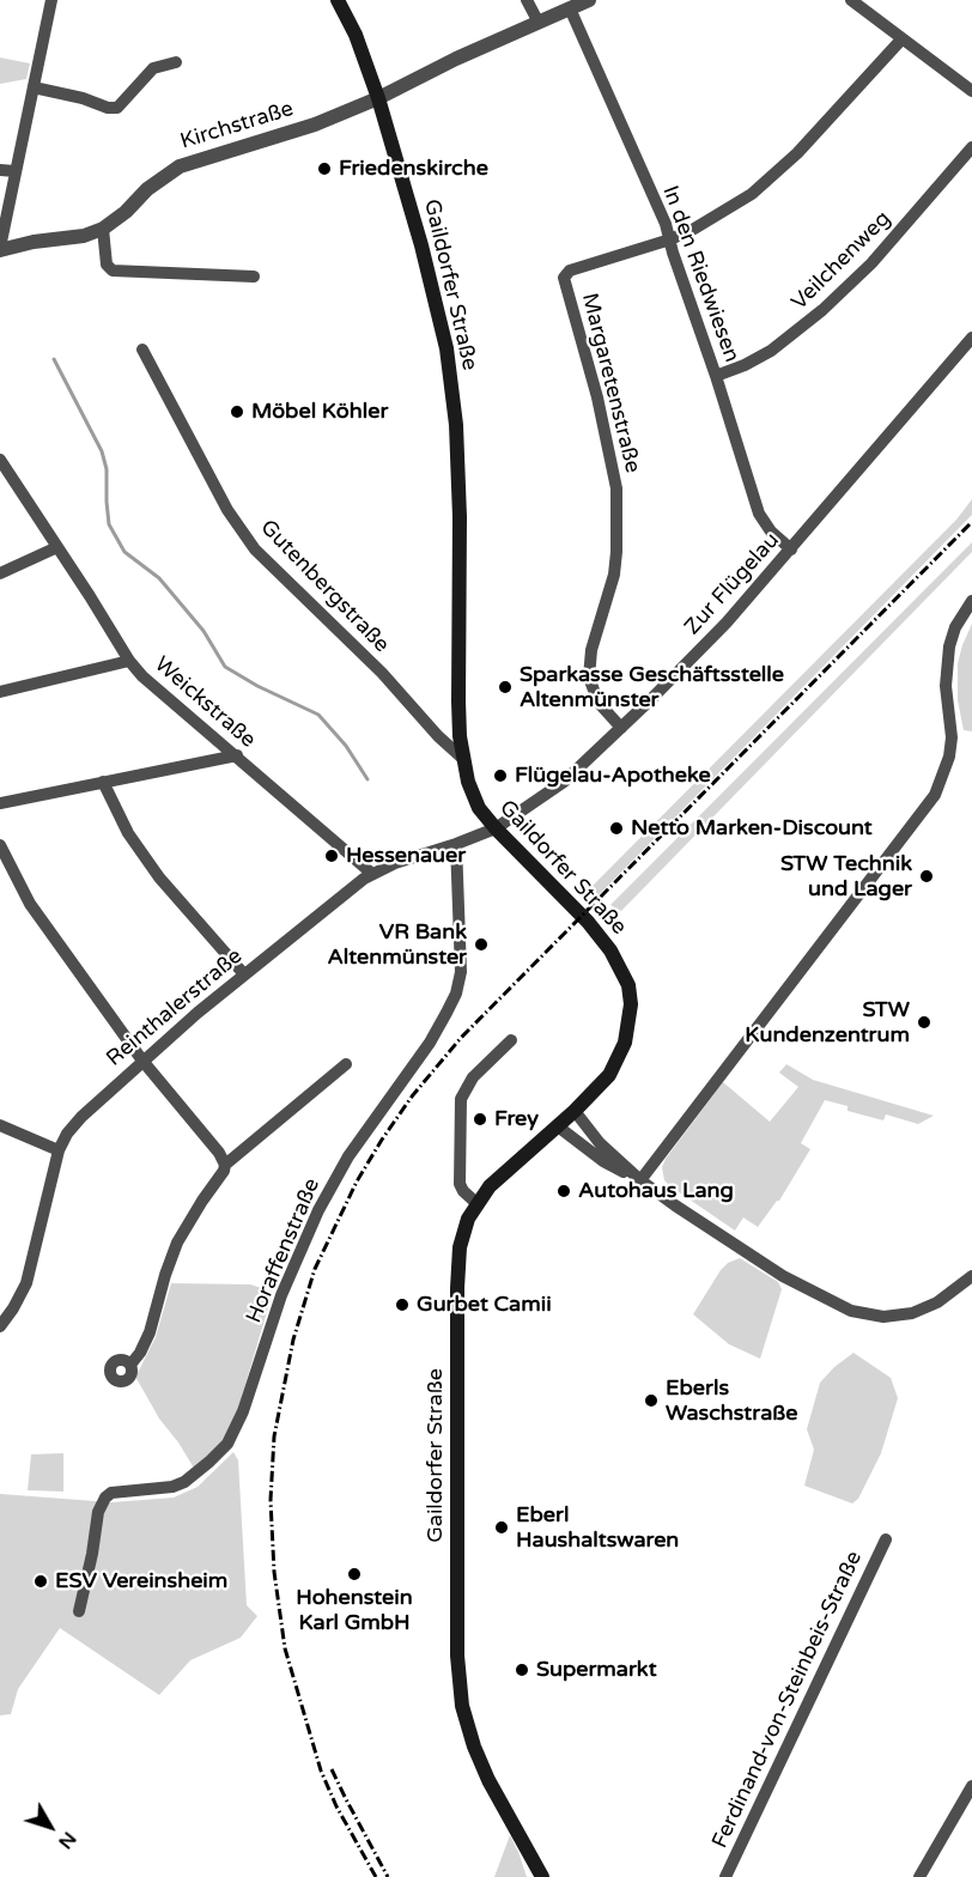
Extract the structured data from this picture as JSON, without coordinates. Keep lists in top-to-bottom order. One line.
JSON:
{"streets":{"main road":["Gaildorfer Straße"],"street":["Kirchstraße","Veilchenweg","In den Riedwiesen","Margaretenstraße","Zur Flügelau","Gutenbergstraße","Weickstraße","Reinthalerstraße","Horaffenstraße","Ferdinand-von-Steinbeis-Straße"]},"crossings":[["Kirchstraße","In den Riedwiesen"],["Kirchstraße","Gaildorfer Straße"],["Veilchenweg","In den Riedwiesen"],["In den Riedwiesen","Margaretenstraße"],["In den Riedwiesen","Zur Flügelau"],["Gaildorfer Straße","Zur Flügelau"],["Gaildorfer Straße","Gutenbergstraße"],["Gaildorfer Straße","Reinthalerstraße"],["Margaretenstraße","Zur Flügelau"],["Zur Flügelau","Reinthalerstraße"],["Weickstraße","Reinthalerstraße"],["Reinthalerstraße","Horaffenstraße"]],"places":["Friedenskirche","Möbel Köhler","Sparkasse Geschäftsstelle Altenmünster","Flügelau-Apotheke","Netto Marken-Discount","Hessenauer","STW Technik und Lager","VR Bank Altenmünster","STW Kundenzentrum","Frey","Autohaus Lang","Gurbet Camii","Eberls Waschstraße","Eberl Haushaltswaren","Hohenstein Karl GmbH","ESV Vereinsheim","Supermarkt"],"north":"bottom right"}
